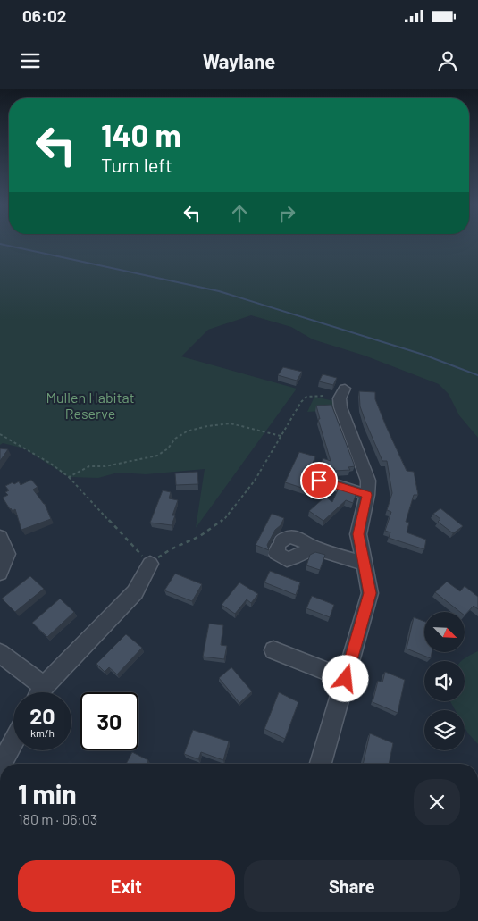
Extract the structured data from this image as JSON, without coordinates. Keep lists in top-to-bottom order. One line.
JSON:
{"parks":["Mullen Habitat Reserve"],"north":"bottom right","page":{"status":"06:02","header":"Waylane","turn":["140 m","Turn left"],"speed":"20 km/h","limit":"30","heading":["1 min","180 m · 06:03"],"buttons":["Exit","Share"]}}
